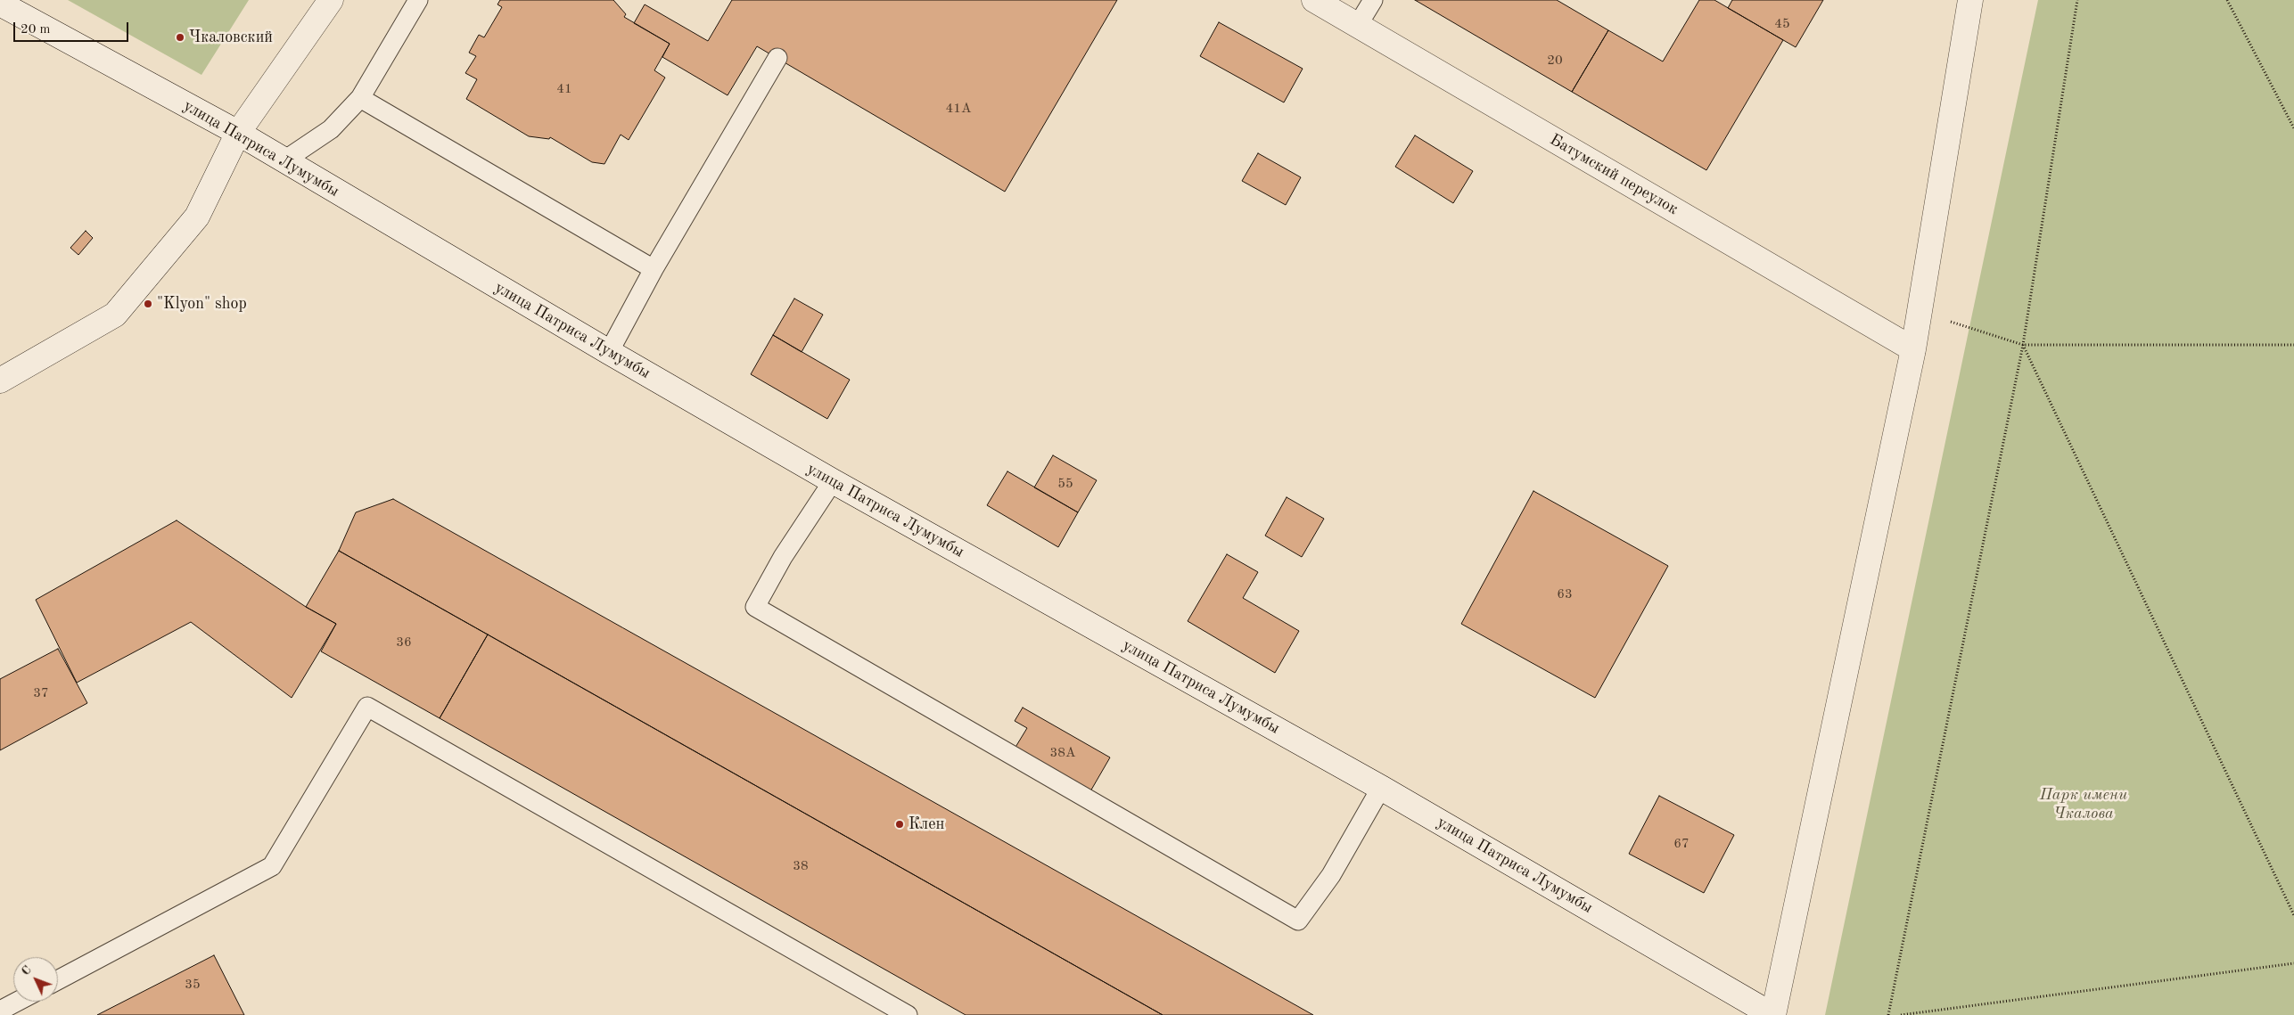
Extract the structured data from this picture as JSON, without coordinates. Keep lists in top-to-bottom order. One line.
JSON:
{"streets":{"street":["улица Патриса Лумумбы","Батумский переулок"]},"parks":["Парк имени Чкалова"],"places":["Чкаловский","\"Klyon\" shop","Клен"],"house_numbers":["45","20","41","41А","55","63","36","37","38А","67","38","35"],"scale_bar":"20 m","north":"top left"}
